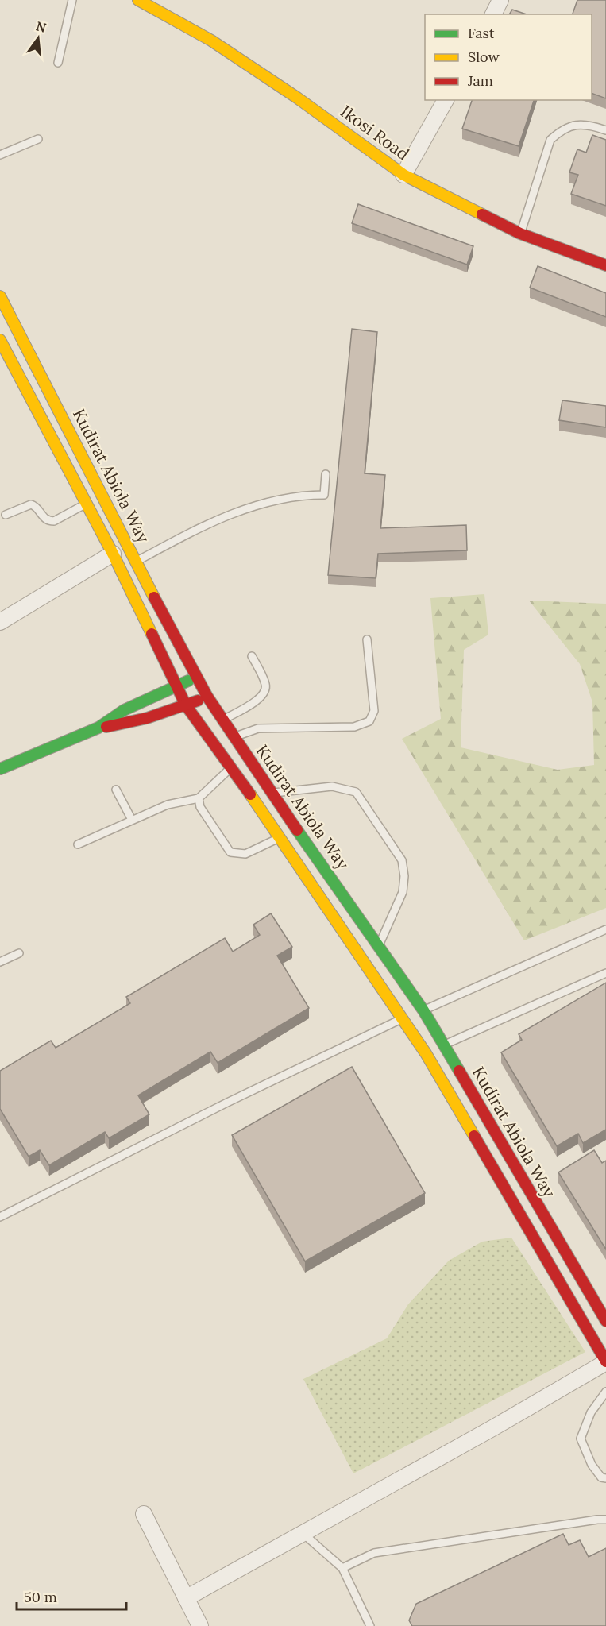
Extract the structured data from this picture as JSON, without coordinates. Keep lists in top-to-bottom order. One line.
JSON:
{"streets":{"main road":["Ikosi Road","Kudirat Abiola Way"]},"legend":["Fast","Slow","Jam"],"scale_bar":"50 m","north":"top"}
